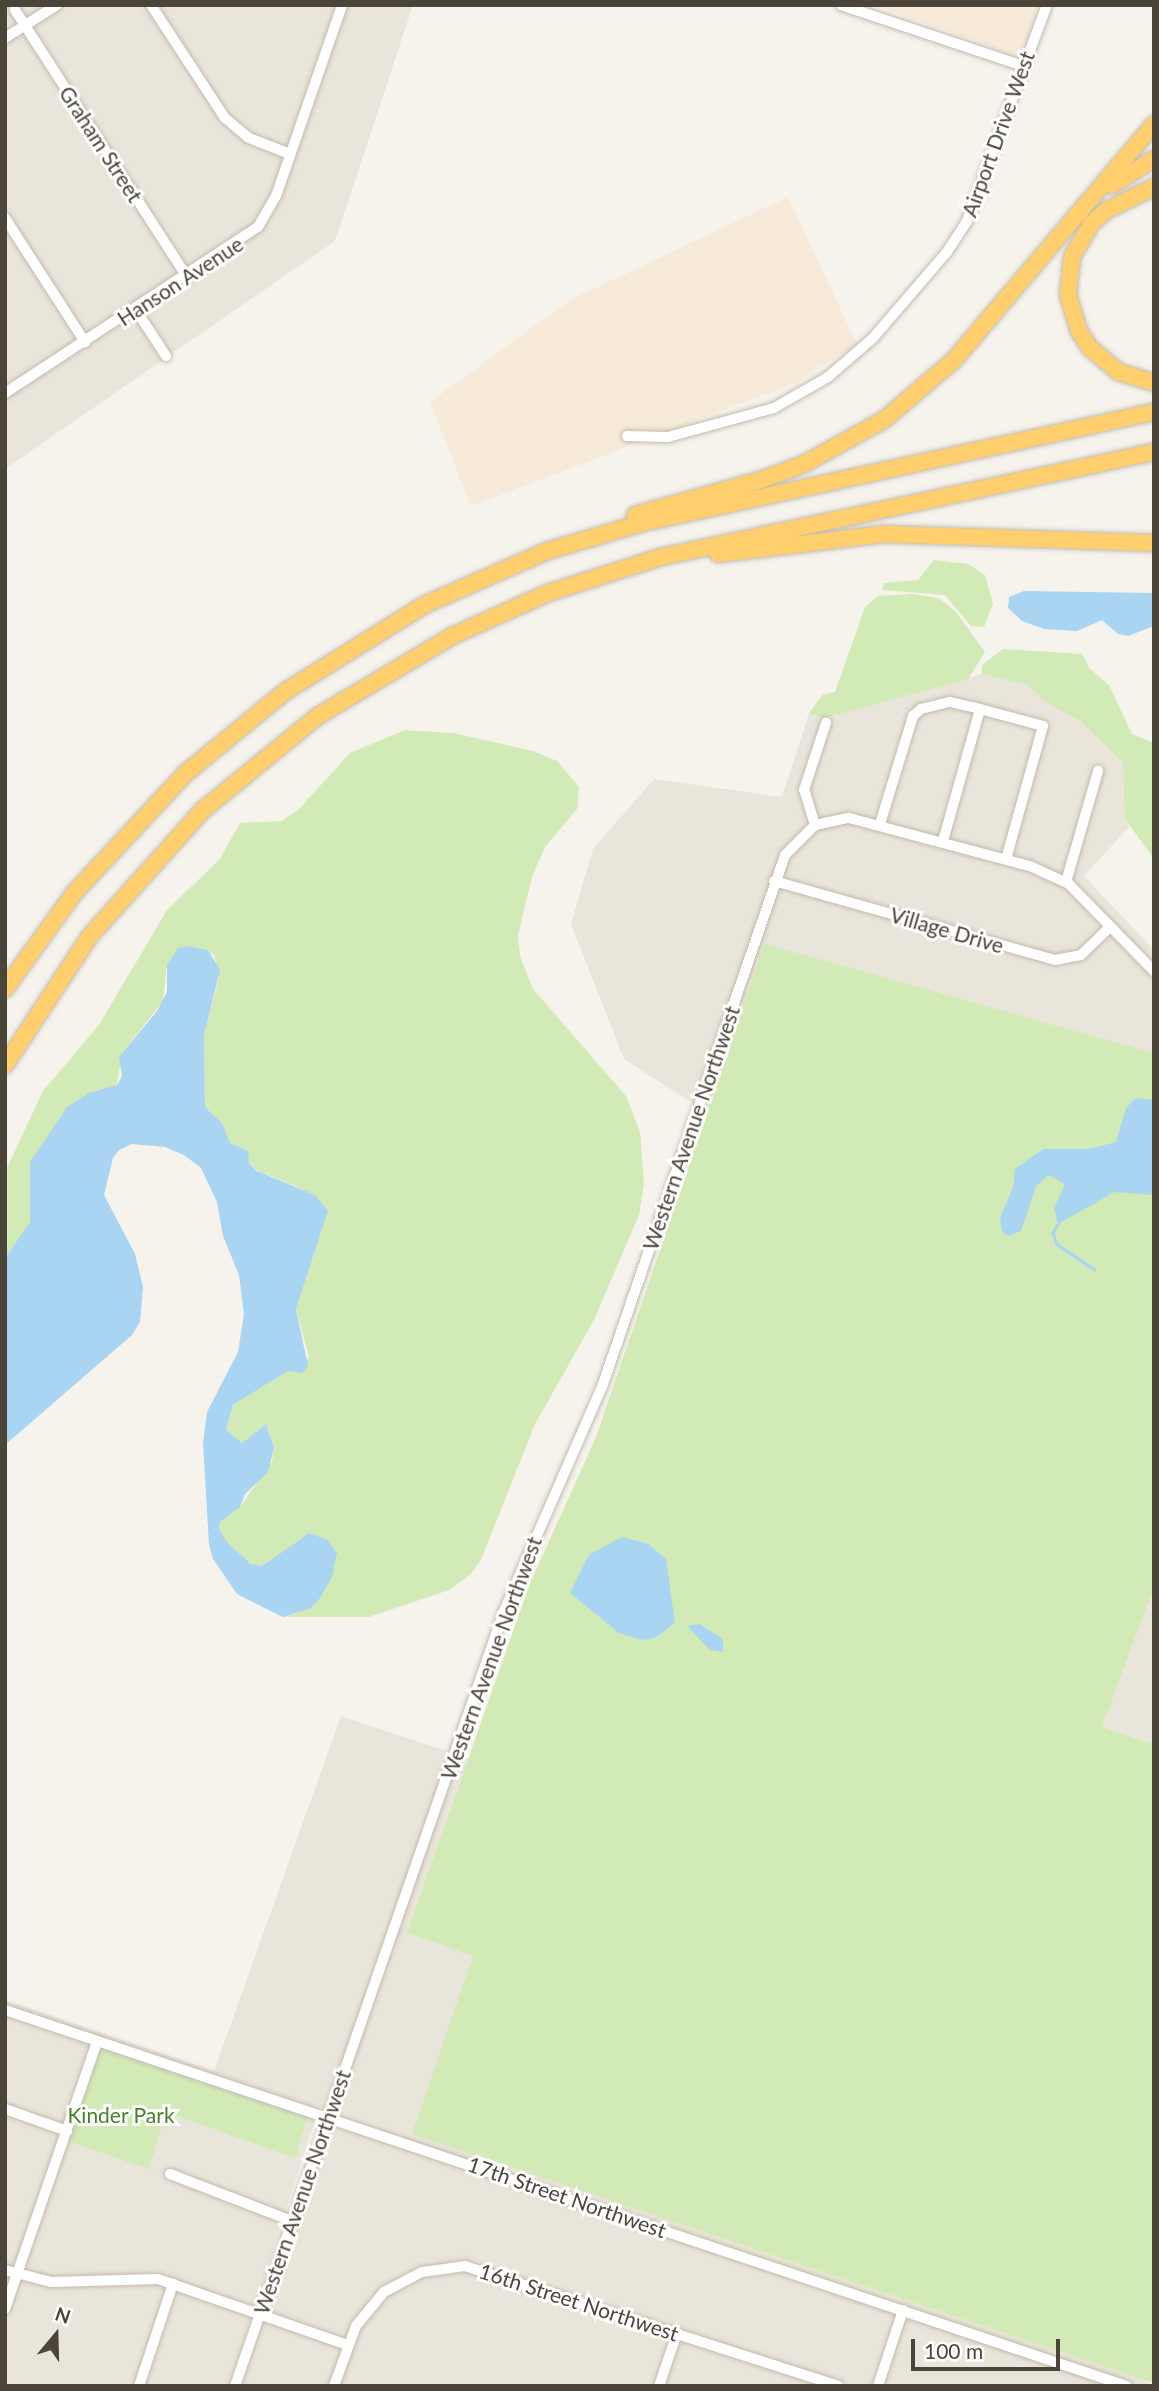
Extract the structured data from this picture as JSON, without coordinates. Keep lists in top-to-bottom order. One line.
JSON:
{"streets":{"street":["Airport Drive West","Graham Street","Hanson Avenue","Village Drive","Western Avenue Northwest","17th Street Northwest","16th Street Northwest"]},"crossings":[["Graham Street","Hanson Avenue"],["Village Drive","Western Avenue Northwest"],["Western Avenue Northwest","17th Street Northwest"]],"parks":["Kinder Park"],"scale_bar":"100 m","north":"top"}
